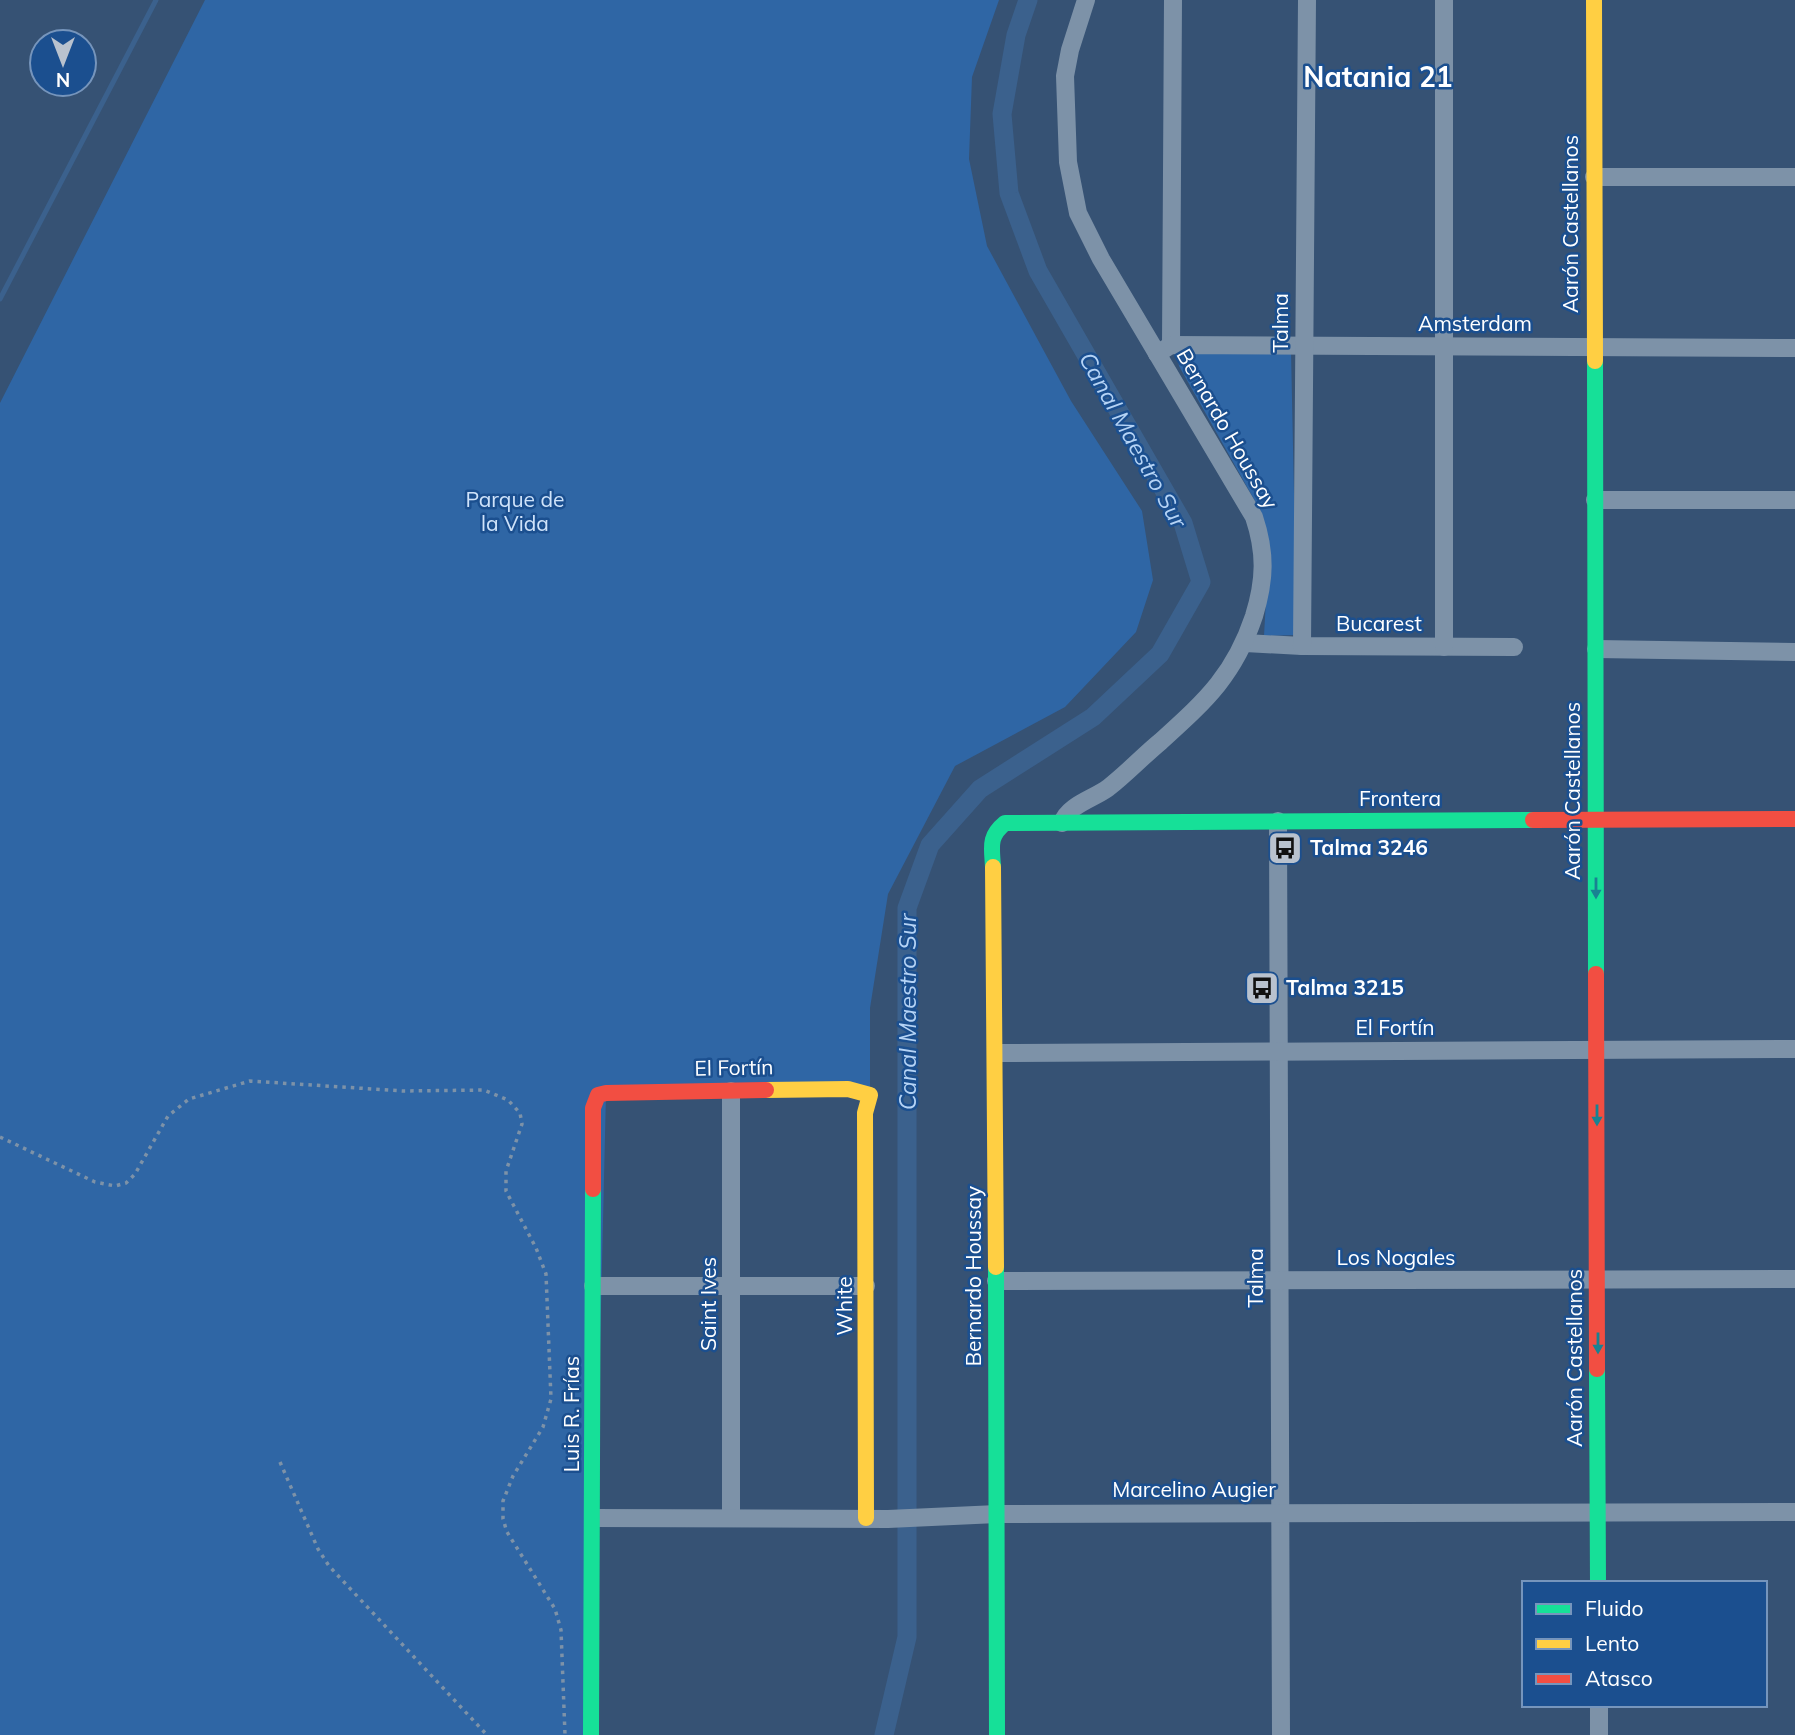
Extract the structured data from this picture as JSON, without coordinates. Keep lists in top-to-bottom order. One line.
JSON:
{"streets":{"street":["Aarón Castellanos","Talma","Amsterdam","Bernardo Houssay","Bucarest","Frontera","El Fortín","Los Nogales","Saint Ives","White","Luis R. Frías","Marcelino Augier"]},"crossings":[["Aarón Castellanos","Amsterdam"],["Aarón Castellanos","Frontera"],["Aarón Castellanos","El Fortín"],["Aarón Castellanos","Los Nogales"],["Aarón Castellanos","Marcelino Augier"],["Talma","Amsterdam"],["Talma","Bucarest"],["Talma","Frontera"],["Talma","El Fortín"],["Talma","Los Nogales"],["Talma","Marcelino Augier"],["Amsterdam","Bernardo Houssay"],["Bernardo Houssay","Bucarest"],["Bernardo Houssay","Frontera"],["Bernardo Houssay","El Fortín"],["Bernardo Houssay","Los Nogales"],["Bernardo Houssay","Marcelino Augier"],["El Fortín","Saint Ives"],["El Fortín","White"],["El Fortín","Luis R. Frías"],["Saint Ives","Marcelino Augier"],["White","Marcelino Augier"],["Luis R. Frías","Marcelino Augier"]],"one_way":["Aarón Castellanos"],"districts":["Natania 21"],"water":["Canal Maestro Sur"],"parks":["Parque de la Vida"],"places":{"bus stop":["Talma 3246","Talma 3215"]},"legend":["Fluido","Lento","Atasco"],"north":"bottom"}
